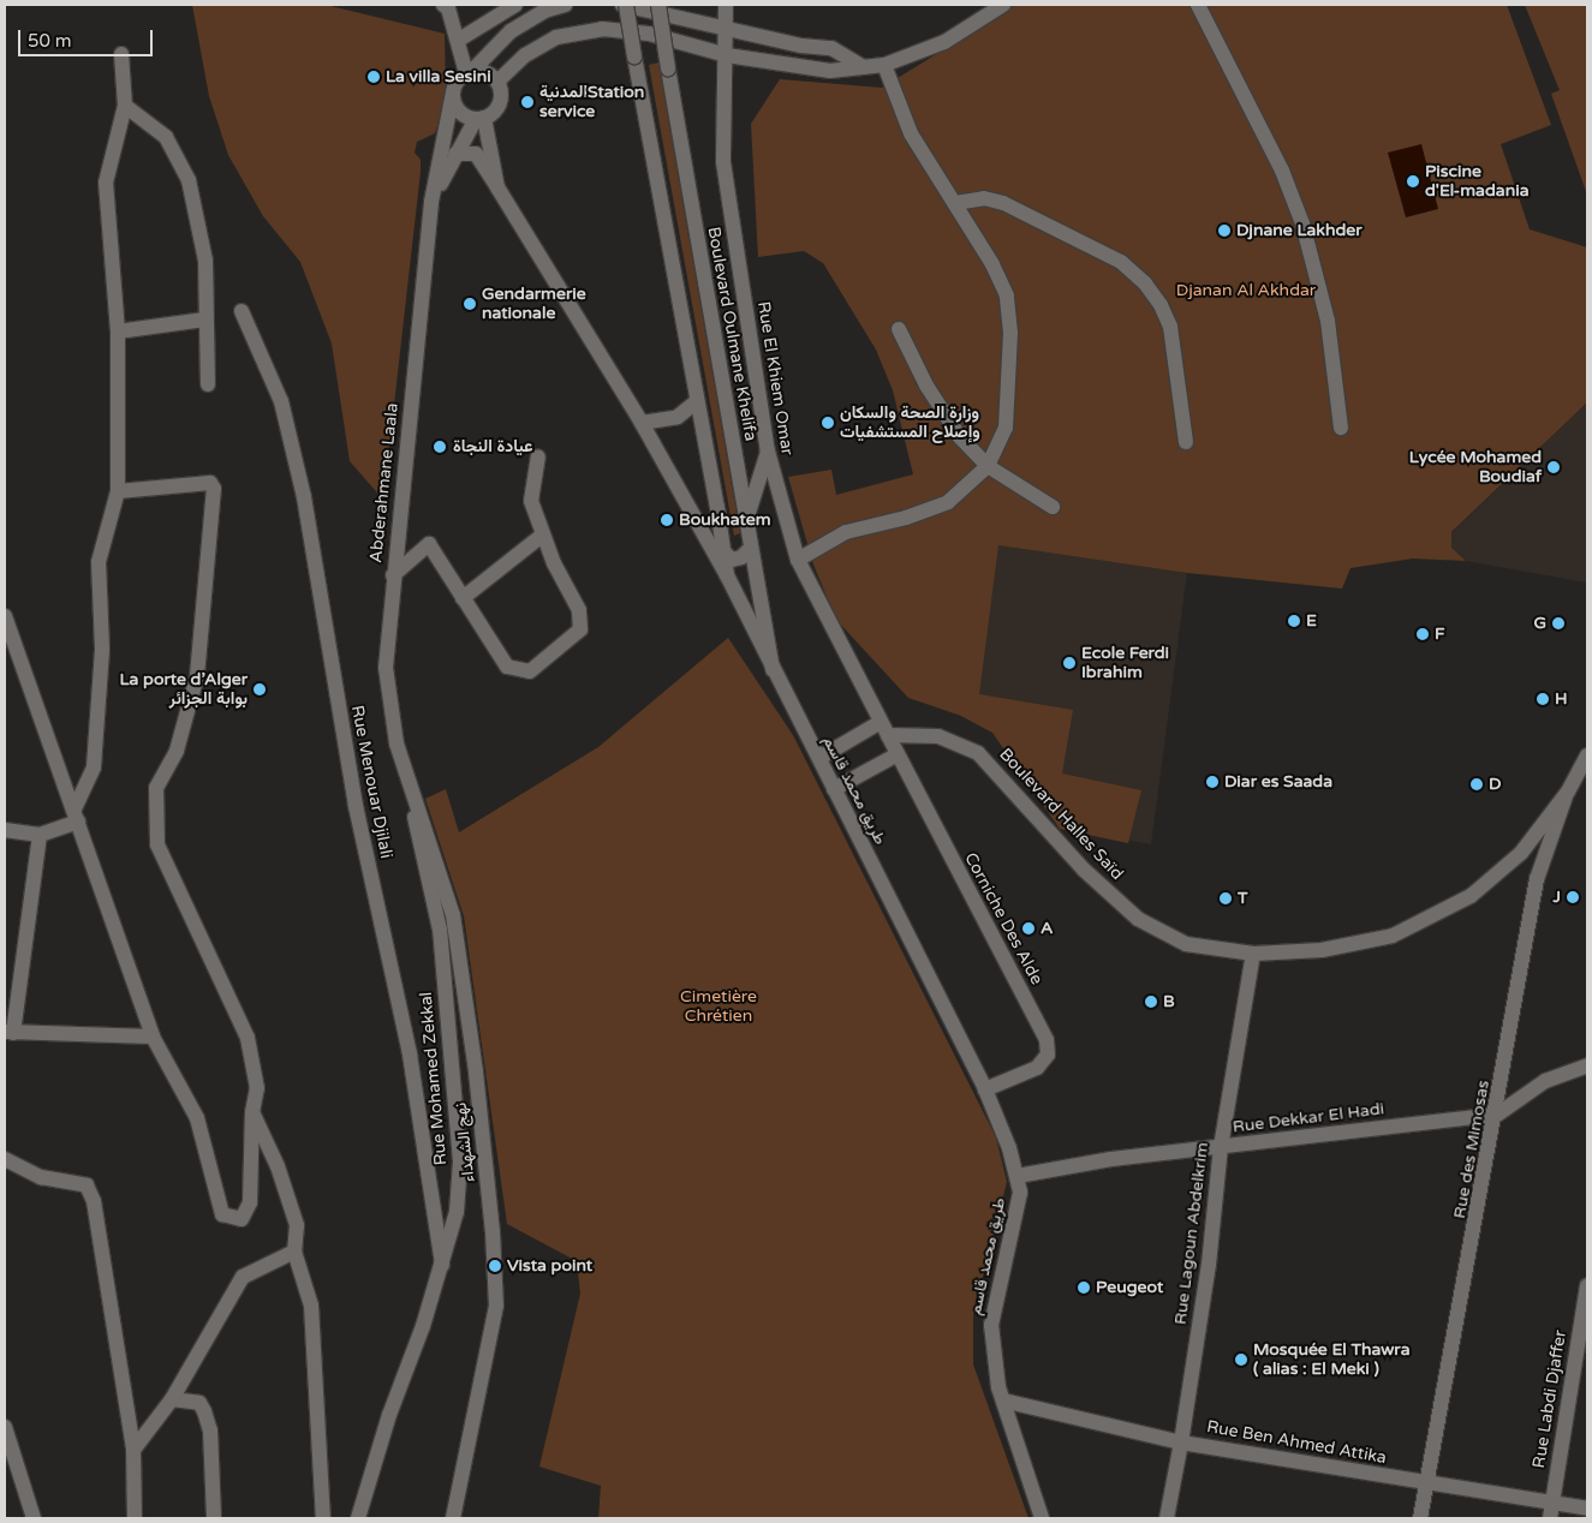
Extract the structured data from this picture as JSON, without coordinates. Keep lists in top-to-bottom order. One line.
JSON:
{"streets":{"street":["Boulevard Oulmane Khelifa","Rue El Khiem Omar","Abderahmane Laala","Rue Menouar Djilali","طريق محمد قاسم","Boulevard Halles Saïd","Corniche Des Alde","Rue Mohamed Zekkal","Rue Dekkar El Hadi","نهج الشهداء","Rue des Mimosas","Rue Lagoun Abdelkrim","Rue Labdi Djaffer","Rue Ben Ahmed Attika"]},"crossings":[["Boulevard Oulmane Khelifa","طريق محمد قاسم"],["Rue El Khiem Omar","Boulevard Halles Saïd"],["Rue El Khiem Omar","Corniche Des Alde"],["Abderahmane Laala","طريق محمد قاسم"],["Abderahmane Laala","Rue Mohamed Zekkal"],["Abderahmane Laala","نهج الشهداء"],["Rue Menouar Djilali","Rue Mohamed Zekkal"],["طريق محمد قاسم","Corniche Des Alde"],["طريق محمد قاسم","Rue Dekkar El Hadi"],["طريق محمد قاسم","Rue Ben Ahmed Attika"],["Boulevard Halles Saïd","Corniche Des Alde"],["Boulevard Halles Saïd","Rue des Mimosas"],["Boulevard Halles Saïd","Rue Lagoun Abdelkrim"],["Rue Mohamed Zekkal","نهج الشهداء"],["Rue Dekkar El Hadi","Rue des Mimosas"],["Rue Dekkar El Hadi","Rue Lagoun Abdelkrim"],["Rue des Mimosas","Rue Ben Ahmed Attika"],["Rue Lagoun Abdelkrim","Rue Ben Ahmed Attika"],["Rue Labdi Djaffer","Rue Ben Ahmed Attika"]],"parks":["Djanan Al Akhdar","Cimetière Chrétien"],"places":["La villa Sesini","المدنيةStation service","Piscine d'El-madania","Djnane Lakhder","Gendarmerie nationale","وزارة الصحة والسكان وإصلاح المستشفيات","عيادة النجاة","Lycée Mohamed Boudiaf","Boukhatem","E","G","F","Ecole Ferdi Ibrahim","La porte d’Alger بوابة الجزائر","H","Diar es Saada","D","J","T","A","B","Vista point","Peugeot","Mosquée El Thawra ( alias : El Meki )"],"scale_bar":"50 m"}
